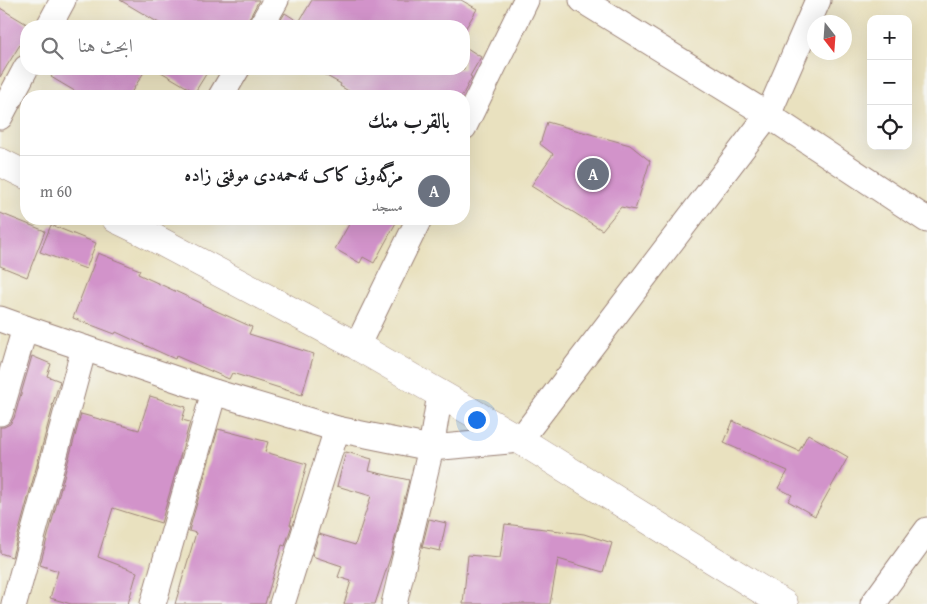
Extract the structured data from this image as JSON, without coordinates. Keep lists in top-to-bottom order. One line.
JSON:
{"north":"bottom","page":{"map_buttons":["+","−"],"search":"ابحث هنا","heading":"بالقرب منك","list":[{"mark":"A","name":"مزگەوتی کاک ئەحمەدی موفتی زادە","note":"مسجد","value":"60 m"}],"pins":"A"}}
